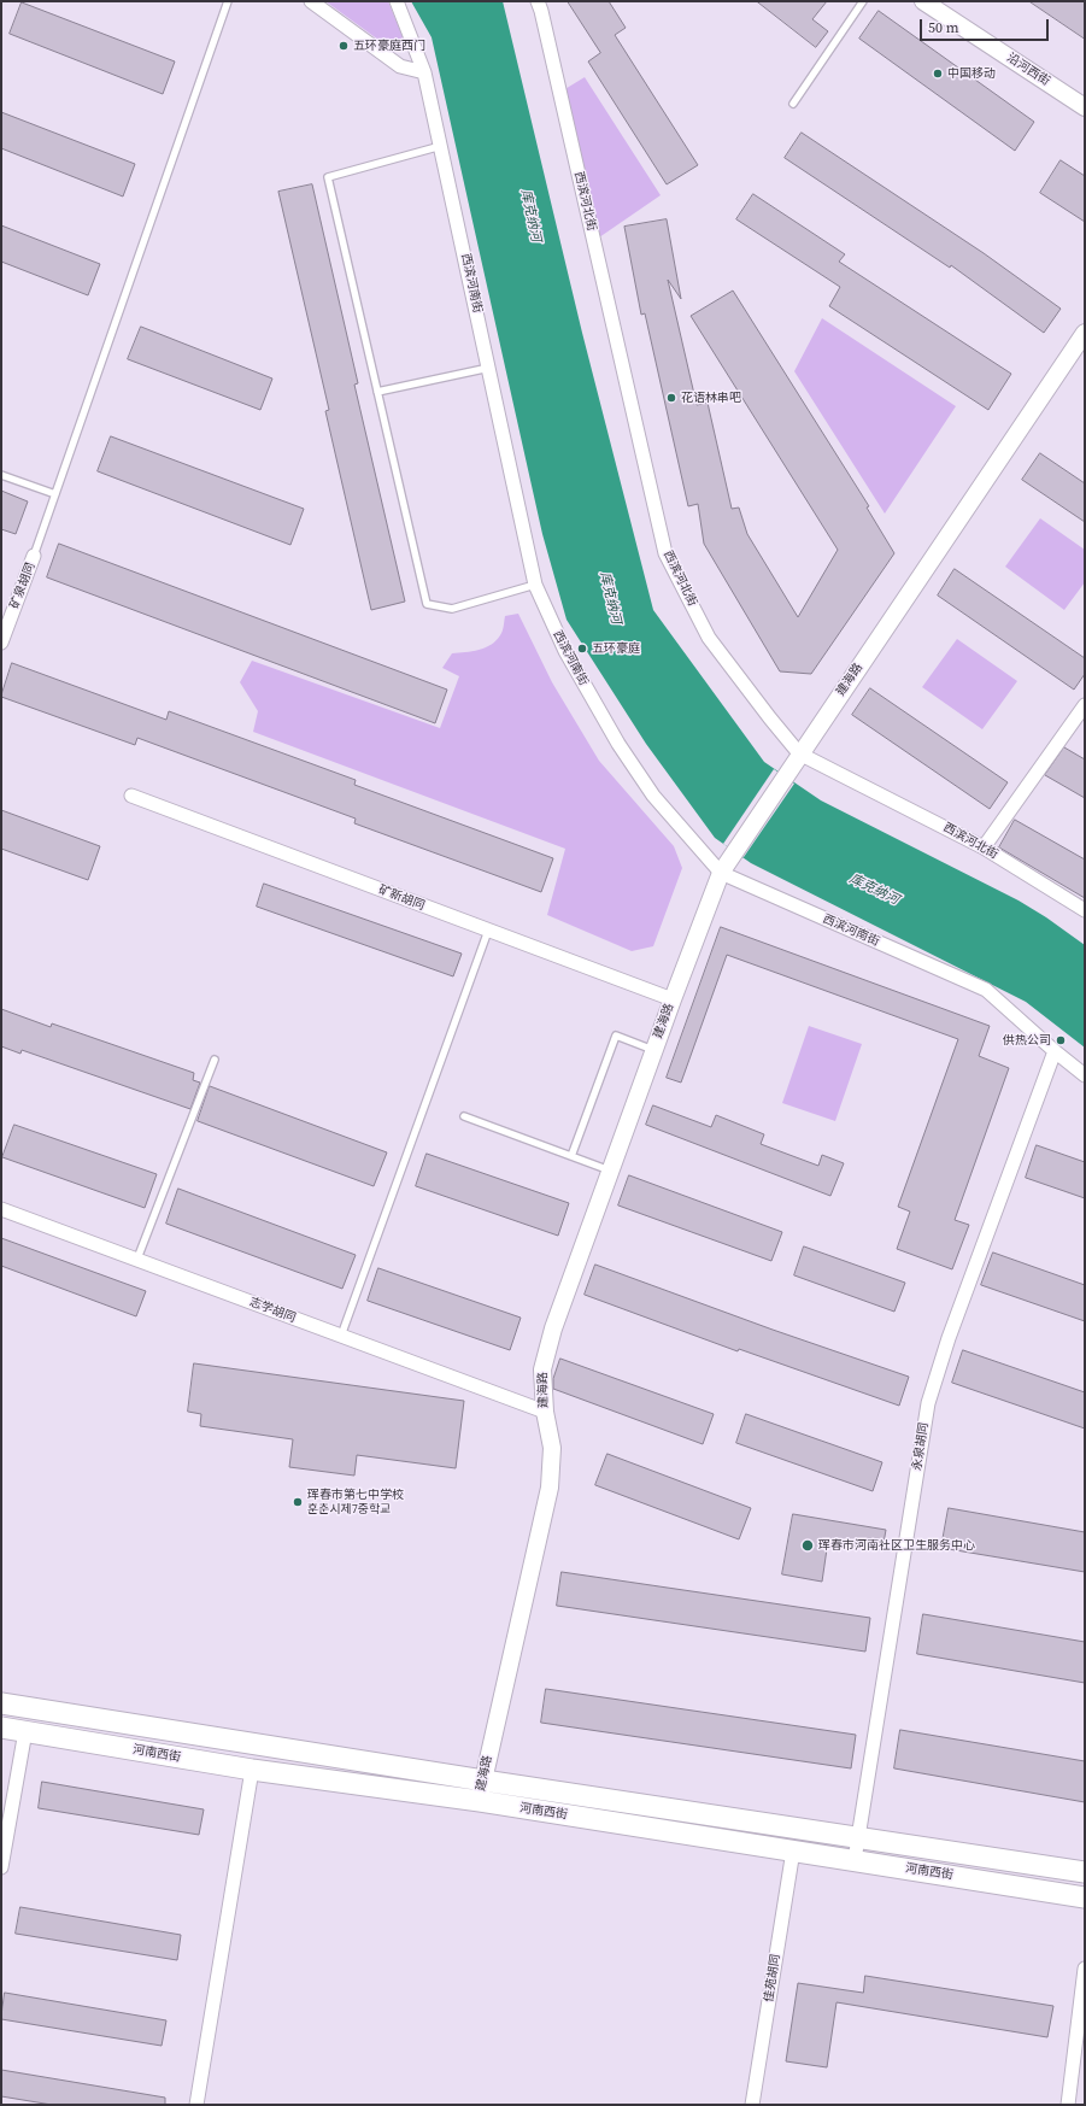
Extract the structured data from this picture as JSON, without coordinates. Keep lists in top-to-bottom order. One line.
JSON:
{"streets":{"main road":["河南西街"],"street":["沿河西街","西滨河北街","西滨河南街","矿泉胡同","建海路","矿新胡同","志学胡同","永泉胡同","佳苑胡同"]},"crossings":[["西滨河北街","建海路"],["西滨河南街","建海路"],["西滨河南街","永泉胡同"],["建海路","矿新胡同"],["建海路","志学胡同"],["建海路","河南西街"],["永泉胡同","河南西街"],["河南西街","佳苑胡同"]],"water":["库克纳河"],"places":["五环豪庭西门","中国移动","花语林串吧","五环豪庭","供热公司","珲春市第七中学校 훈춘시제7중학교","珲春市河南社区卫生服务中心"],"scale_bar":"50 m"}
